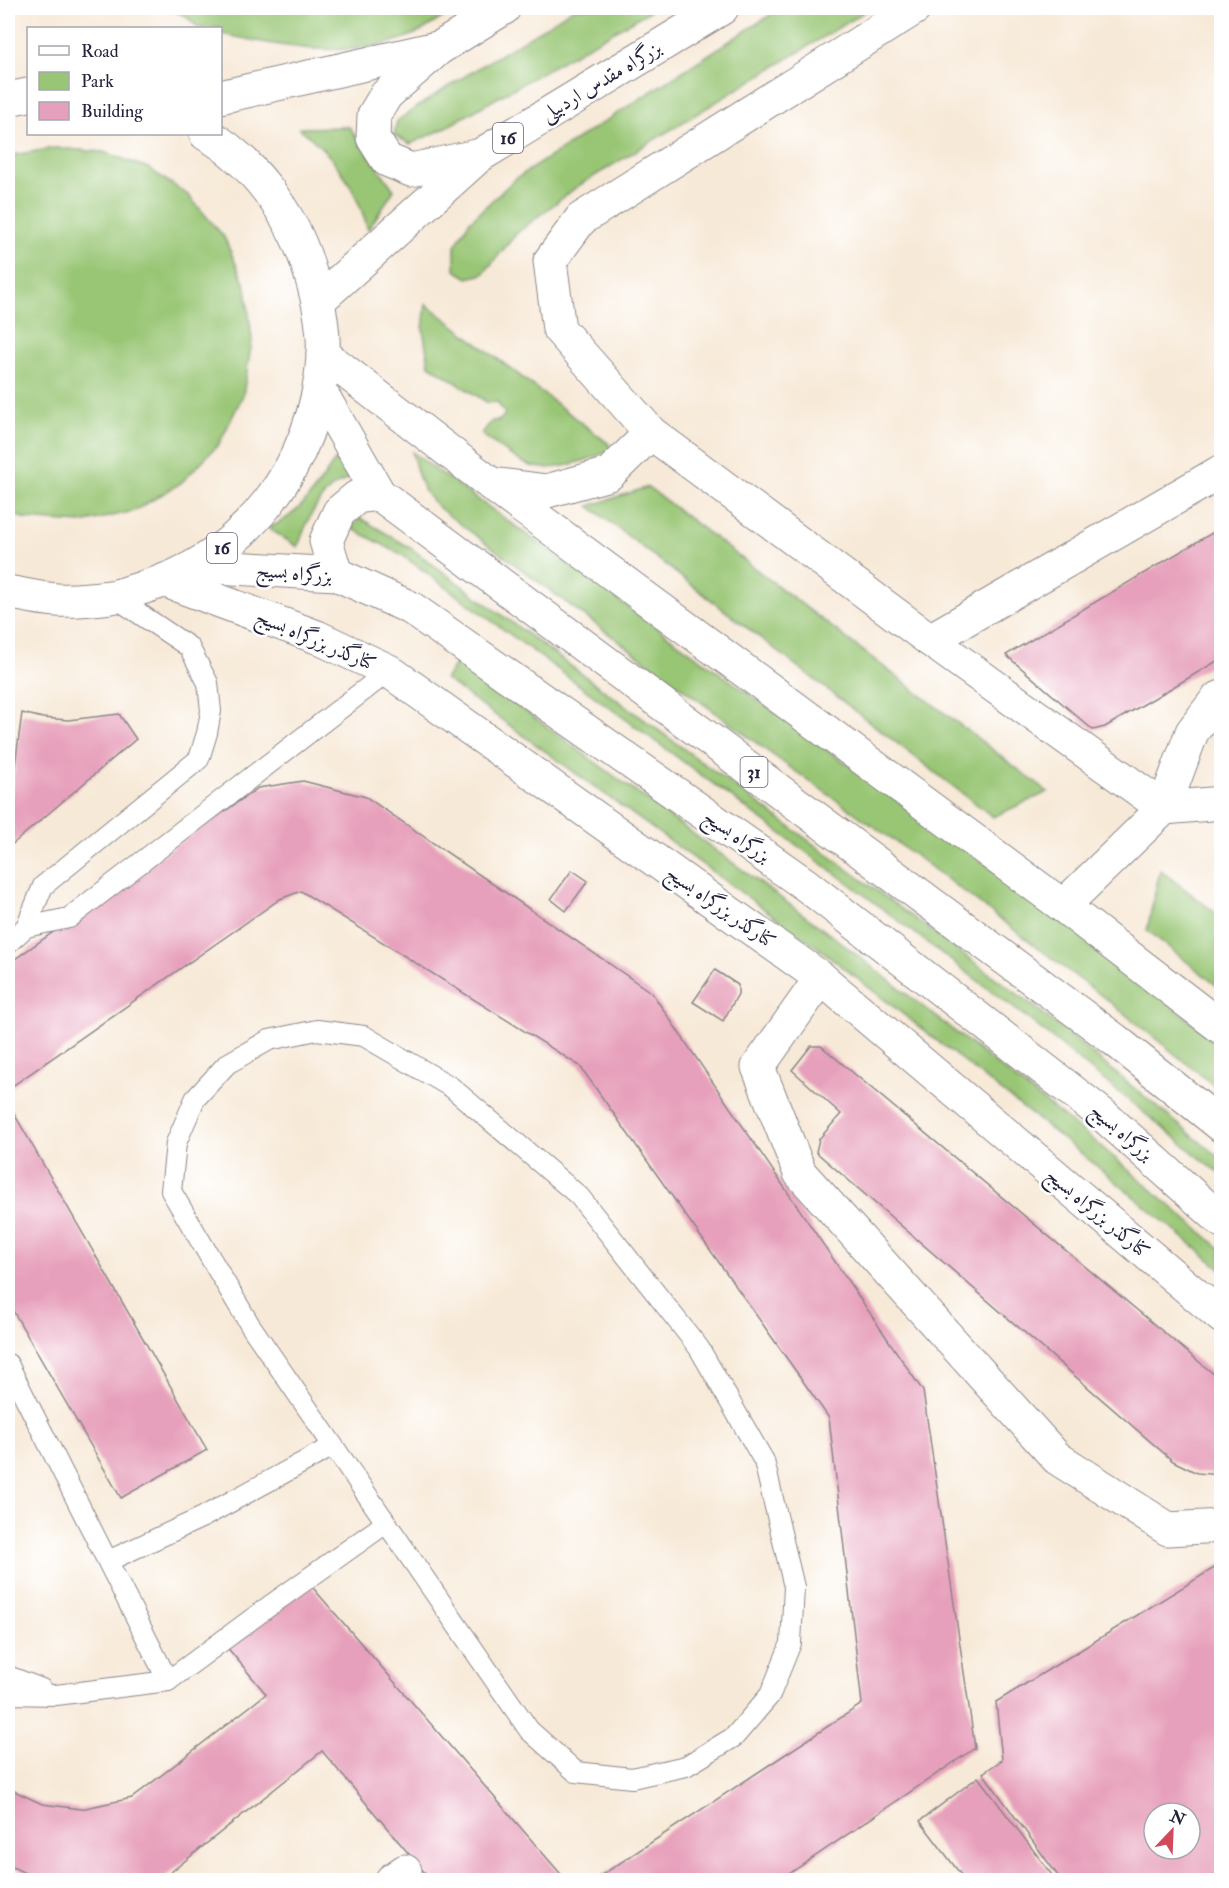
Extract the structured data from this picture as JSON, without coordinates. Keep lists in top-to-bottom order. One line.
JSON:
{"streets":{"main road":["بزرگراه مقدس اردبیلی","16","بزرگراه بسیج","کنارگذر بزرگراه بسیج","31"]},"crossings":[["بزرگراه مقدس اردبیلی","16"],["16","بزرگراه بسیج"],["16","کنارگذر بزرگراه بسیج"],["16","31"]],"legend":["Road","Park","Building"],"north":"top right"}
